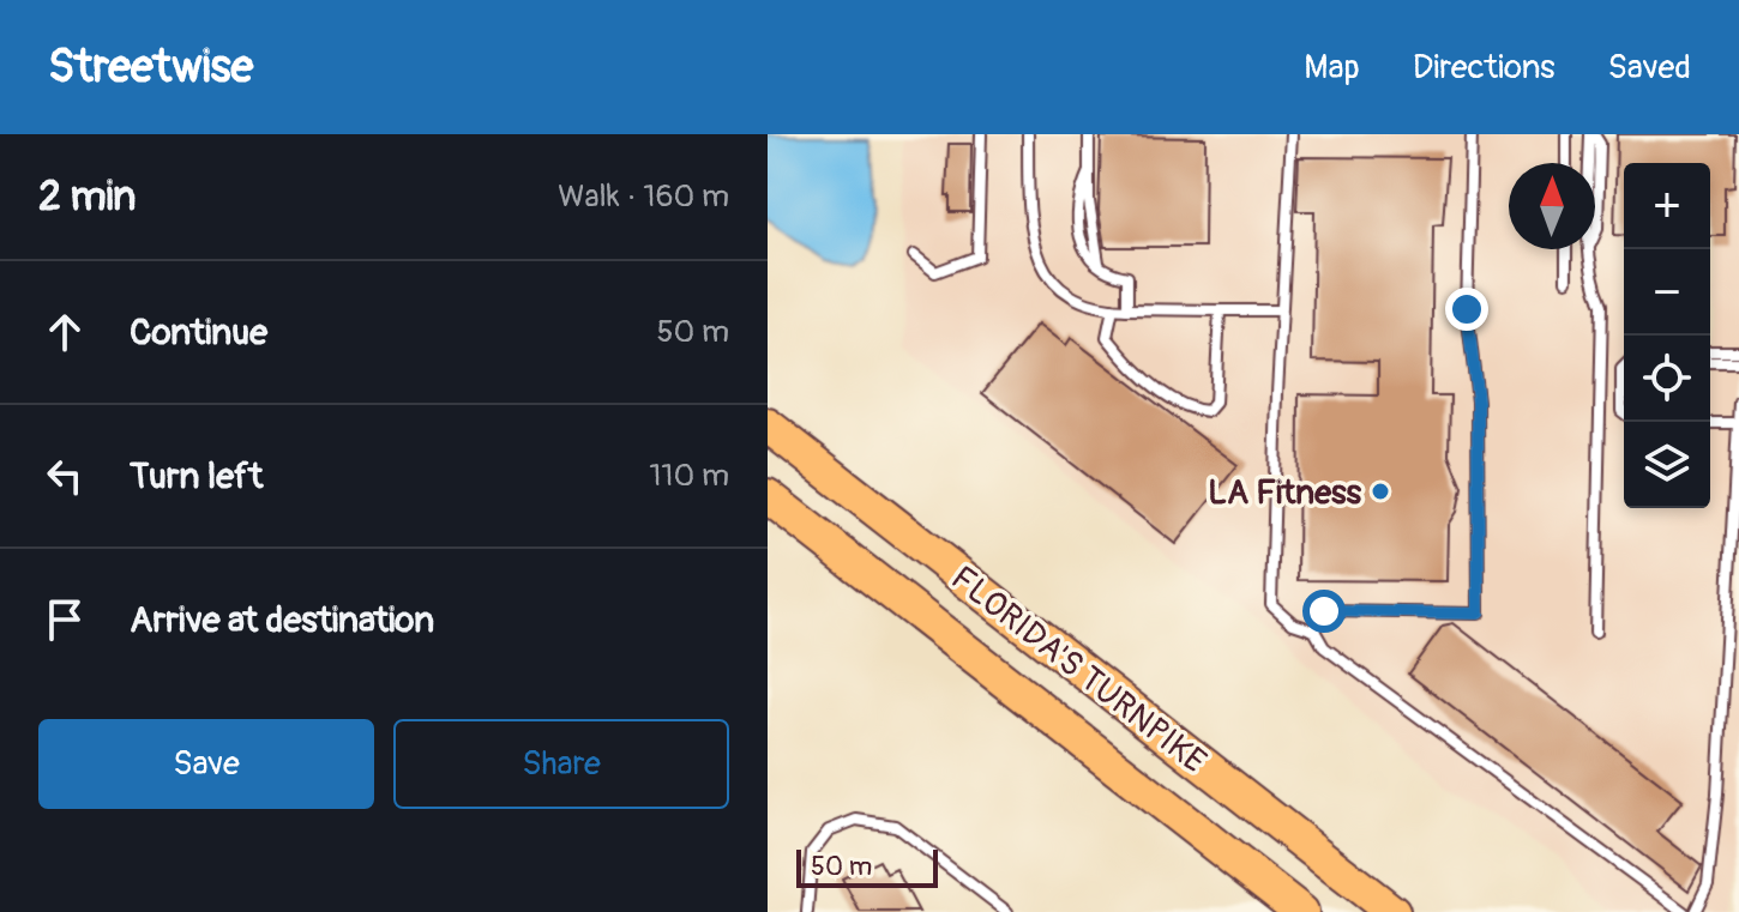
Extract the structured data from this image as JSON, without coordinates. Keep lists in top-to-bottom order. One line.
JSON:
{"streets":{"highway":["FLORIDA'S TURNPIKE"]},"places":["LA Fitness"],"scale_bar":"50 m","north":"top","page":{"header":"Streetwise","nav":["Map","Directions","Saved"],"heading":["2 min","Walk · 160 m"],"map_buttons":["+","−"],"list":[["Continue","50 m"],["Turn left","110 m"],"Arrive at destination"],"buttons":["Save","Share"],"scale":"50 m"}}
